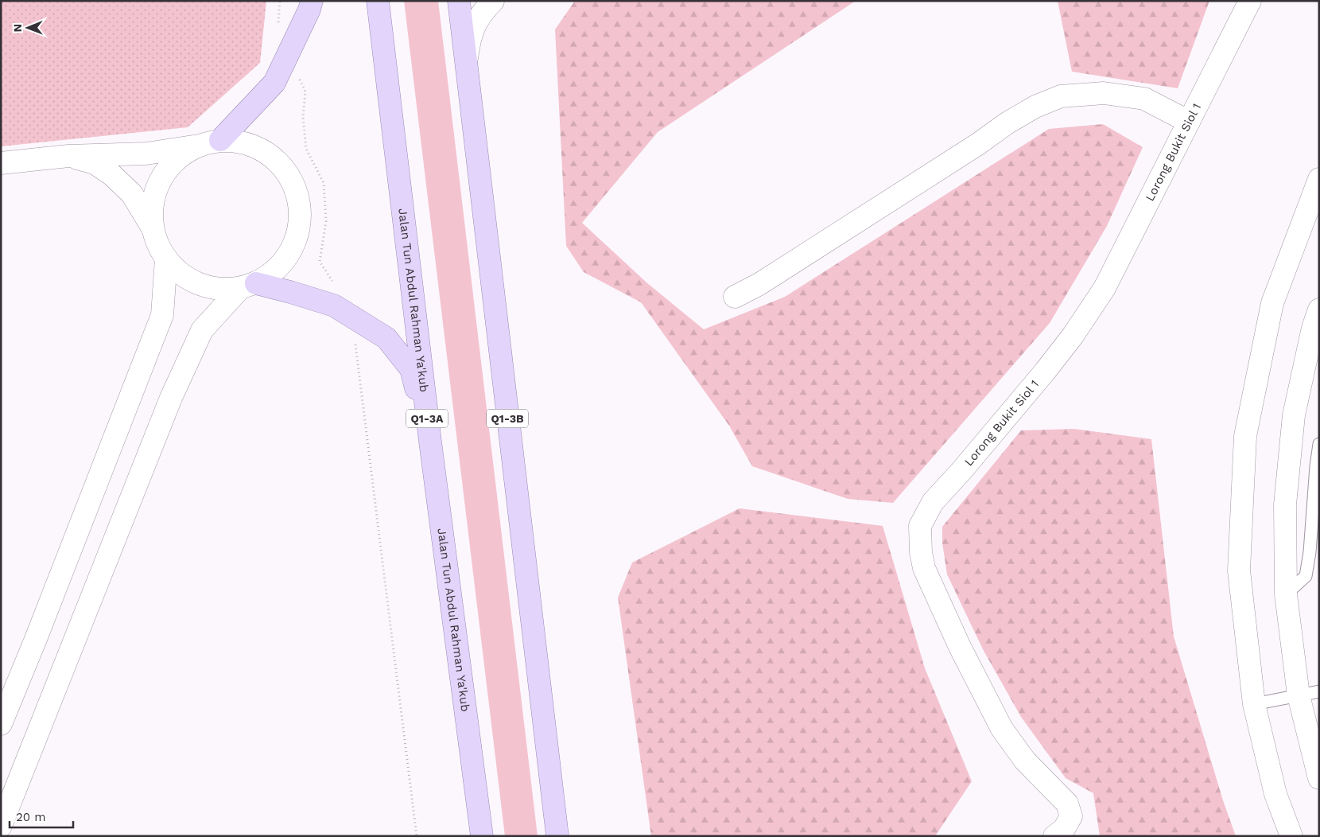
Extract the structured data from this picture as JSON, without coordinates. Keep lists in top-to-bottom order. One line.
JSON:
{"streets":{"main road":["Jalan Tun Abdul Rahman Ya'kub","Q1-3A","Q1-3B"],"street":["Lorong Bukit Siol 1"]},"scale_bar":"20 m","north":"left"}
